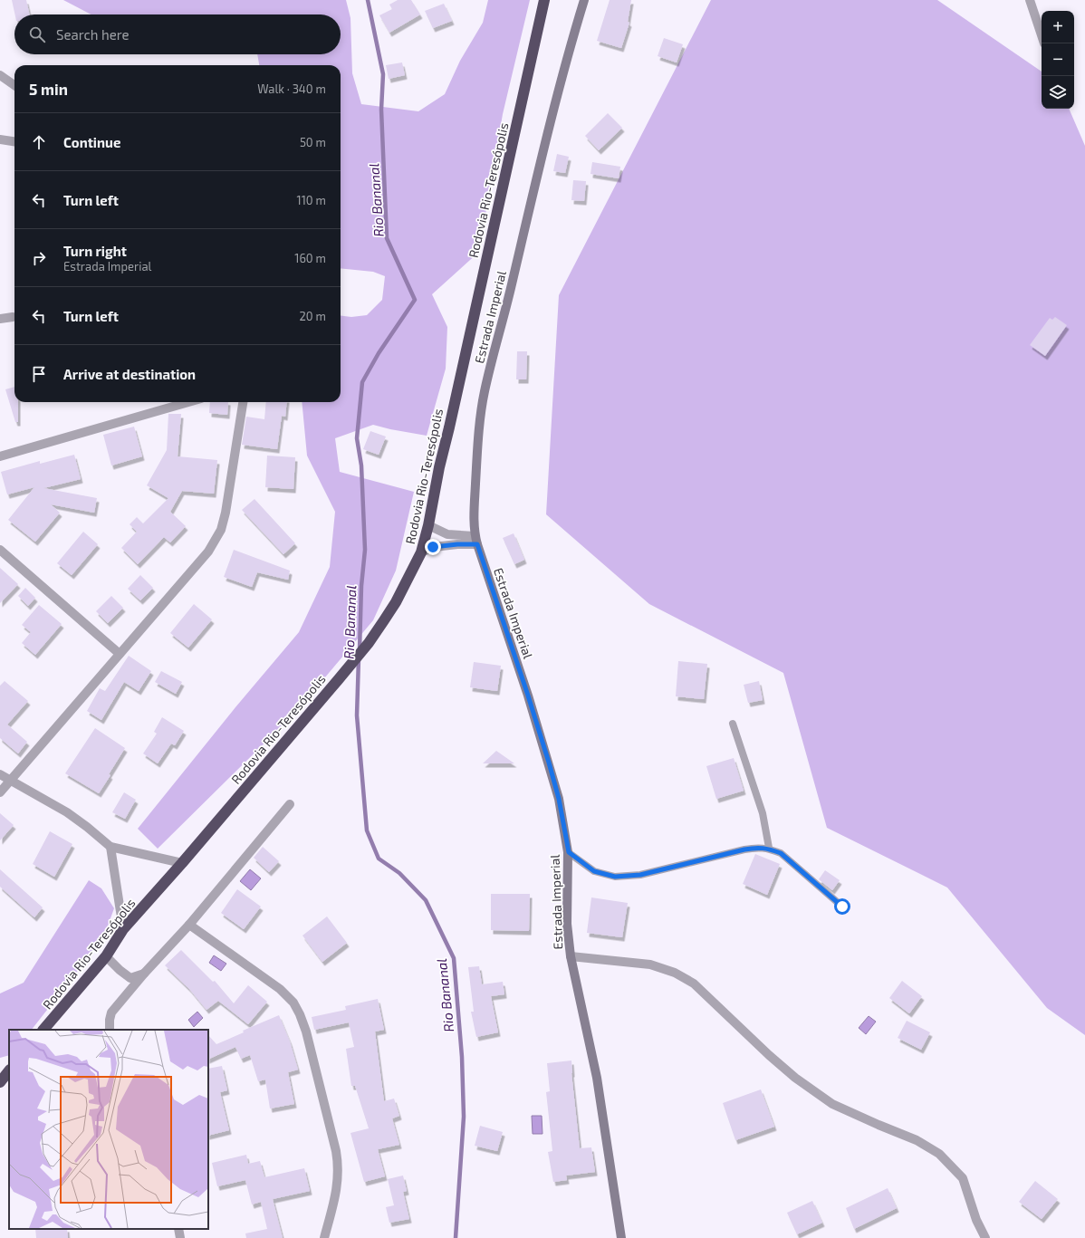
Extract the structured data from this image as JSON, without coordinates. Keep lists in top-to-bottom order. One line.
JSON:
{"streets":{"highway":["Rodovia Rio-Teresópolis"],"street":["Estrada Imperial"]},"water":["Rio Bananal"],"page":{"map_buttons":["+","−"],"search":"Search here","heading":["5 min","Walk · 340 m"],"list":[["Continue","50 m"],["Turn left","110 m"],["Turn right","Estrada Imperial","160 m"],["Turn left","20 m"],"Arrive at destination"]}}
